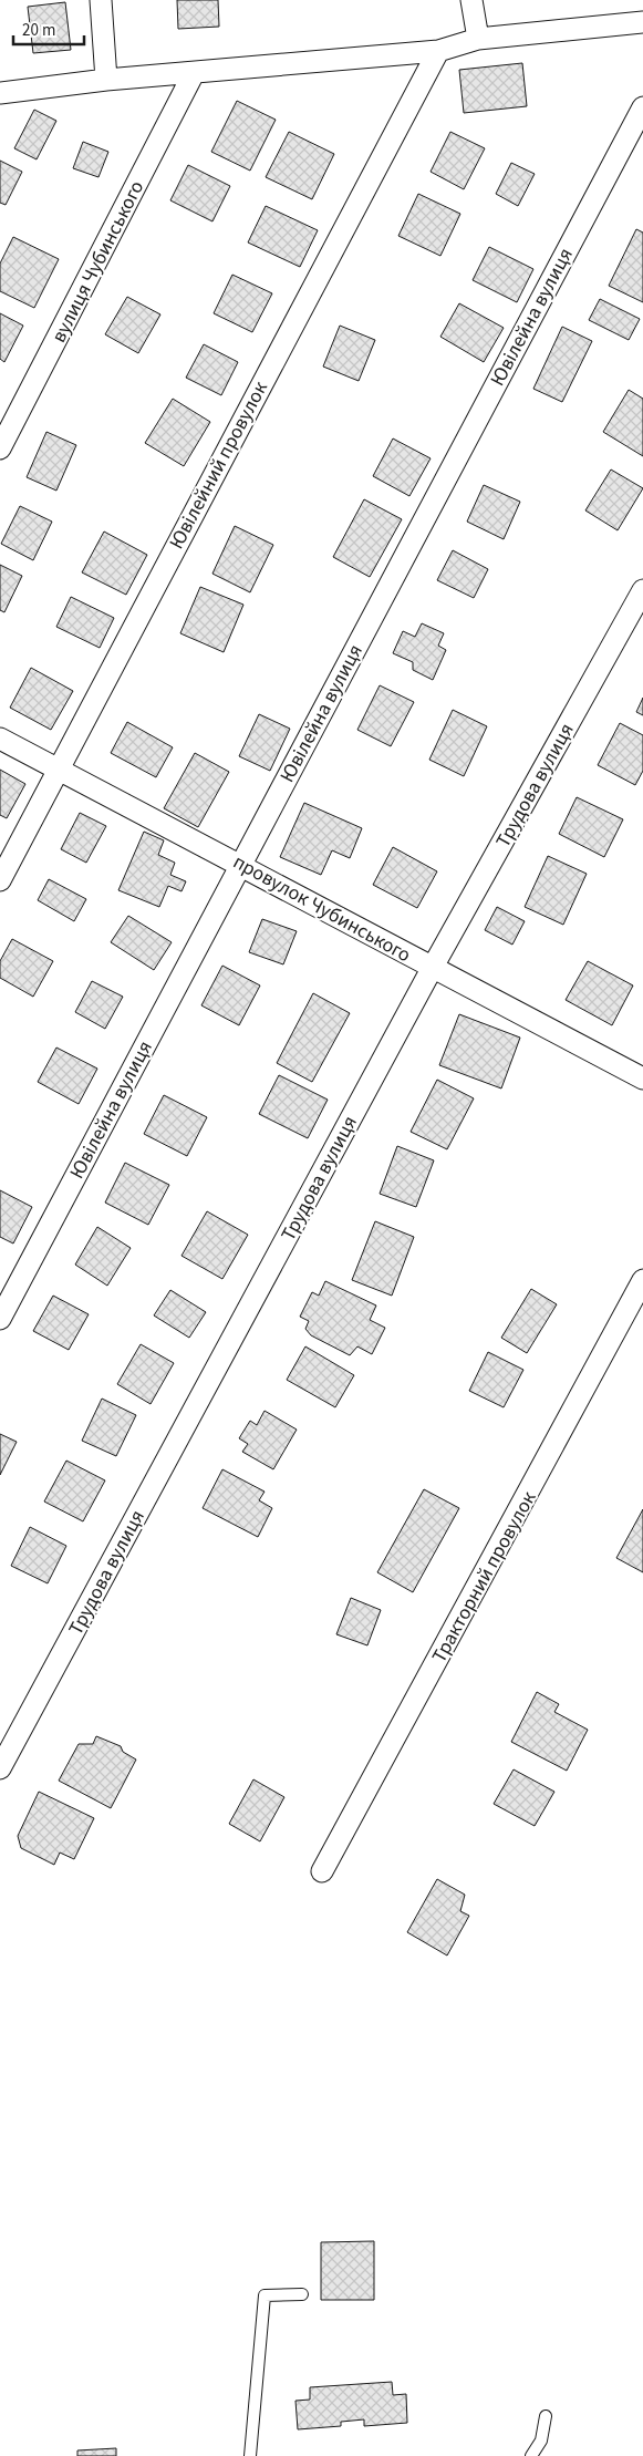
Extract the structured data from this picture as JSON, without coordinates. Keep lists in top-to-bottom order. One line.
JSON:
{"streets":{"street":["вулиця Чубинського","Ювілейна вулиця","Ювілейний провулок","Трудова вулиця","провулок Чубинського","Тракторний провулок"]},"crossings":[["Ювілейна вулиця","провулок Чубинського"],["Ювілейний провулок","провулок Чубинського"],["Трудова вулиця","провулок Чубинського"]],"scale_bar":"20 m"}
